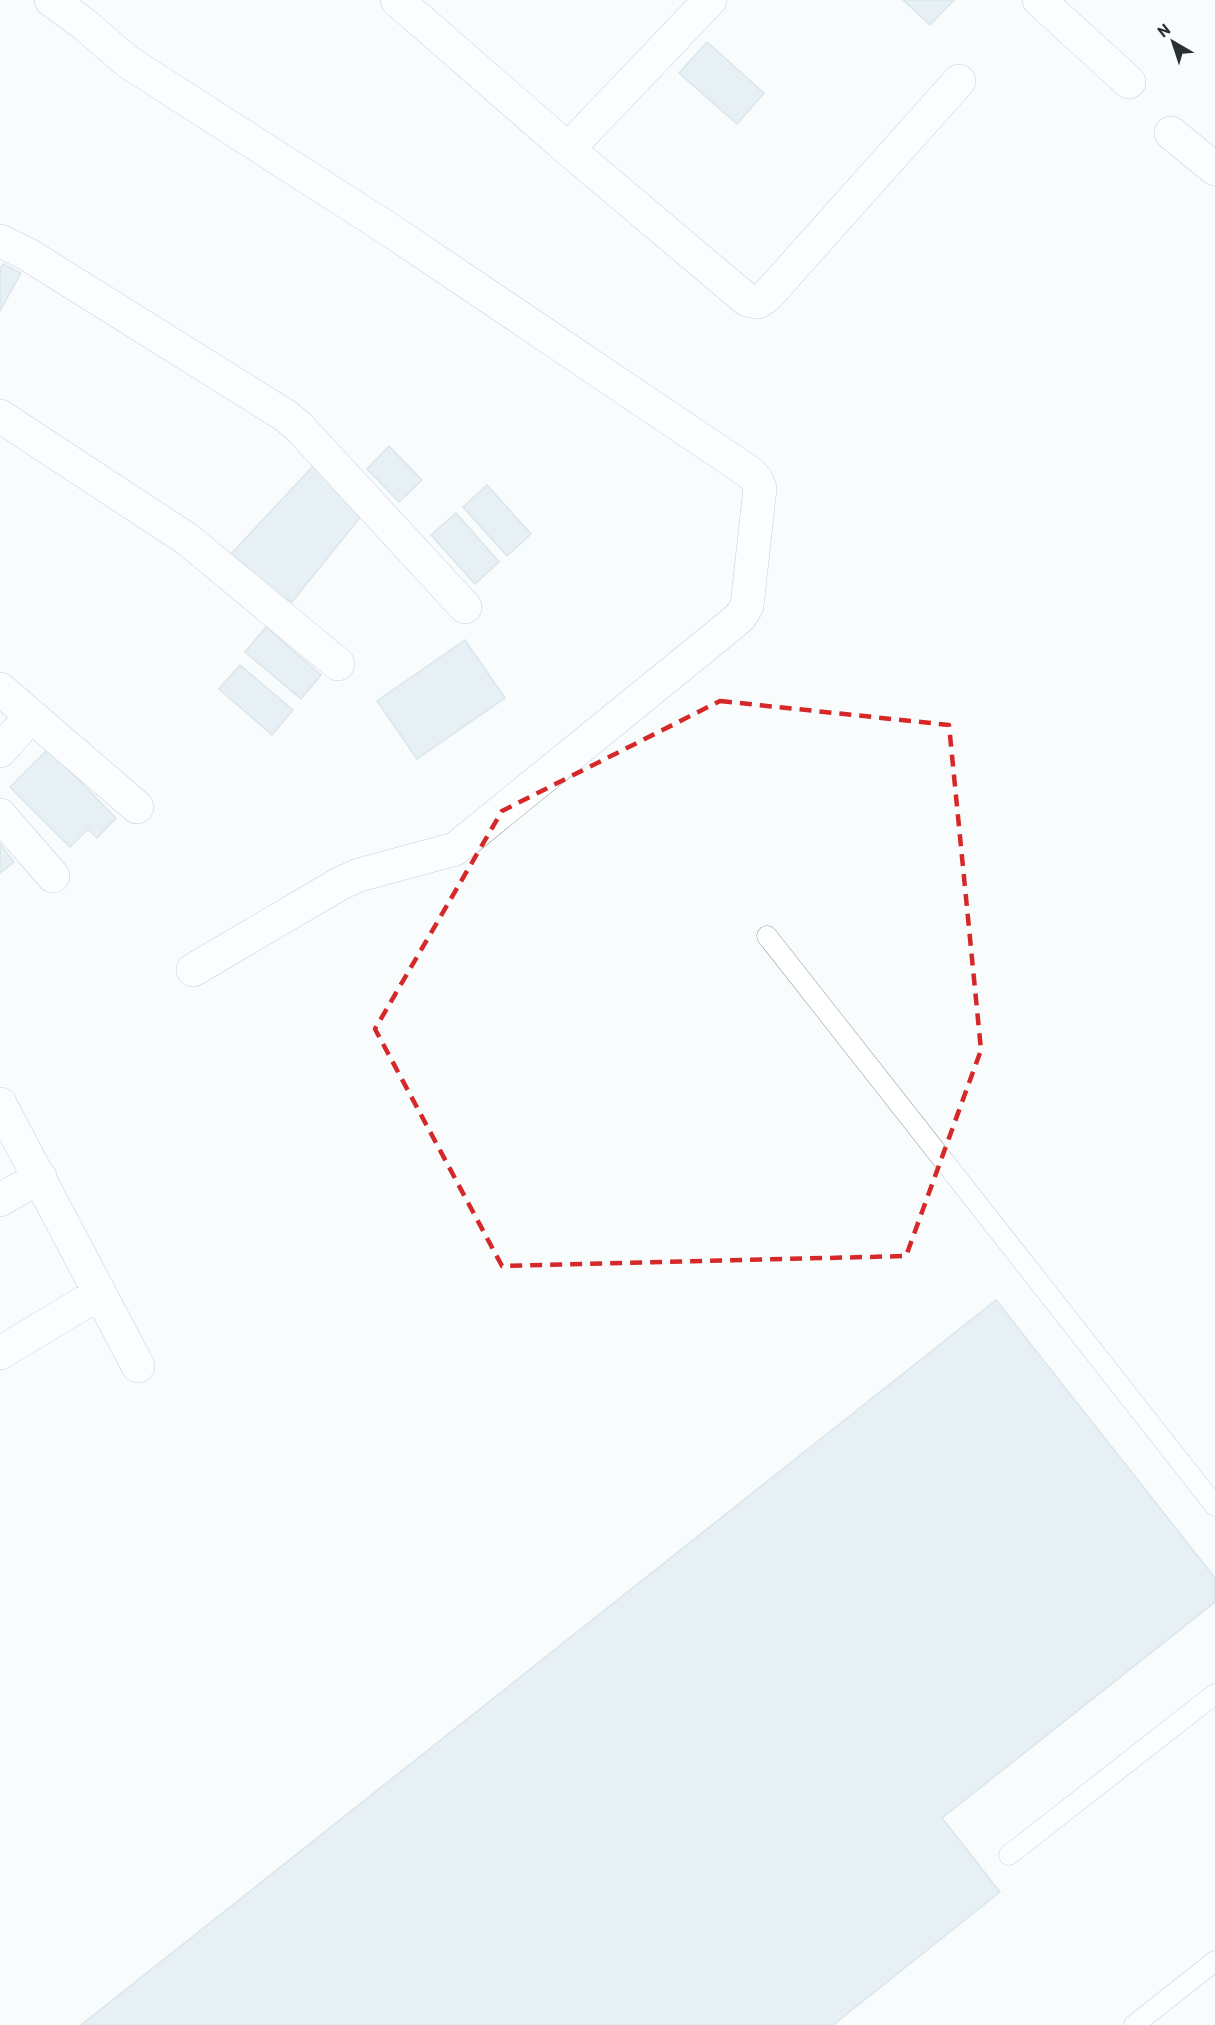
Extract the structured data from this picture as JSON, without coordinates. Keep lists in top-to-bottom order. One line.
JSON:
{"north":"top left"}
